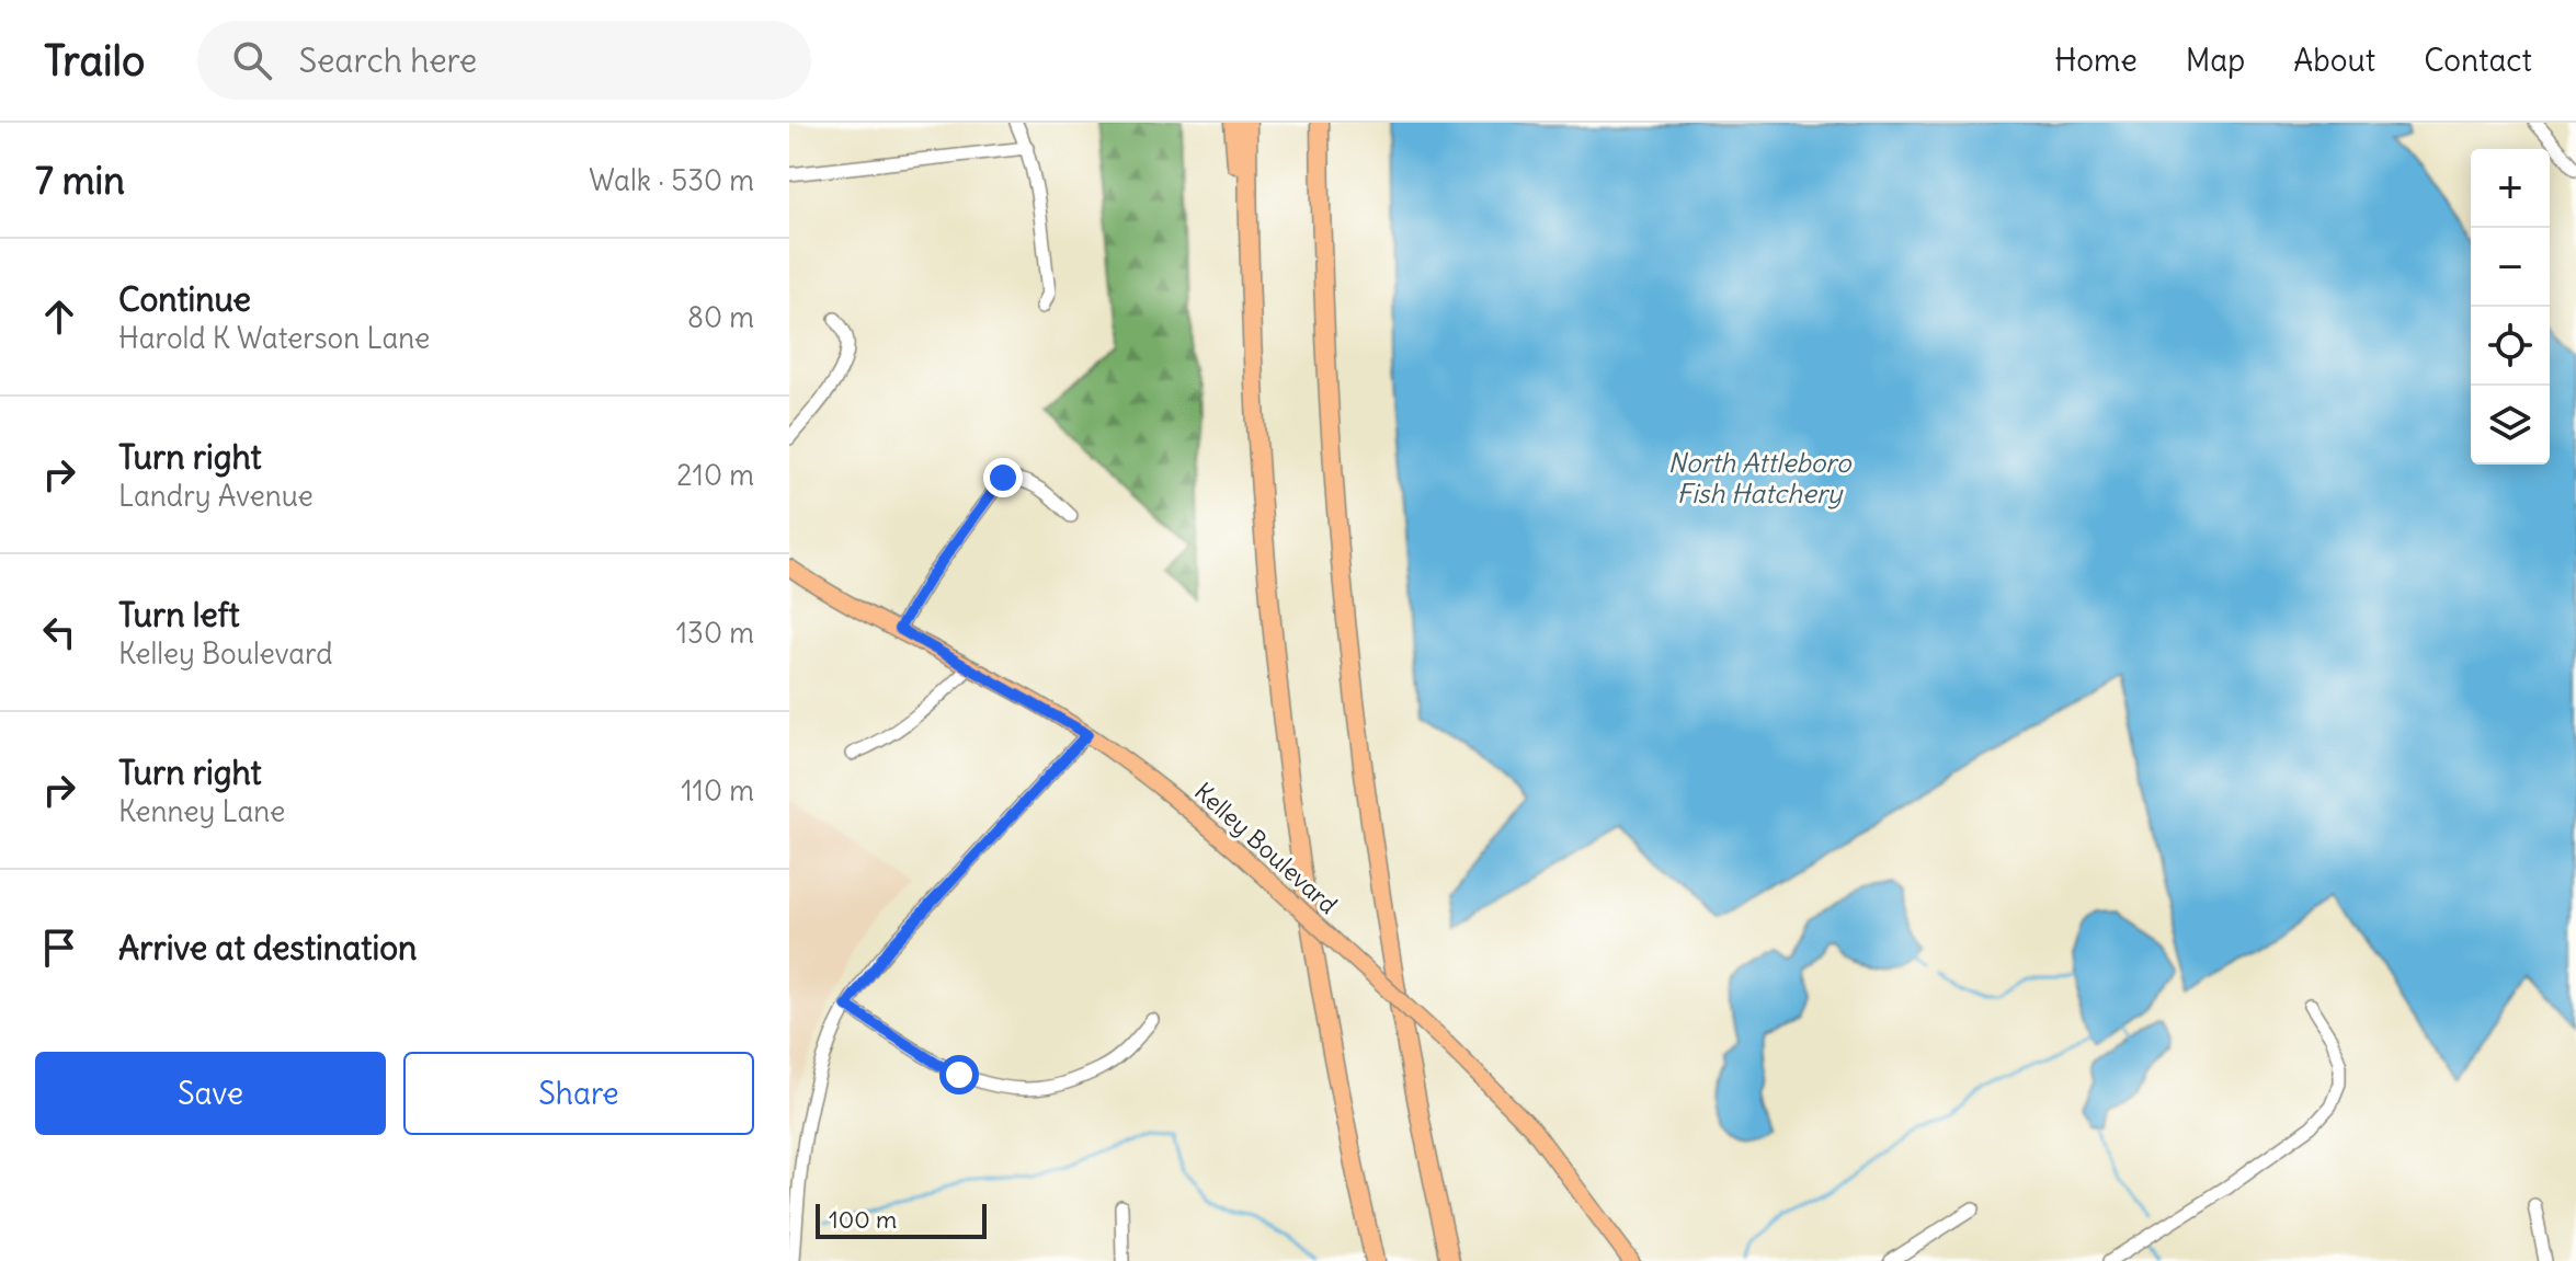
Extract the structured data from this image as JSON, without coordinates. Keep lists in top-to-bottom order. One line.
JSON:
{"streets":{"main road":["Kelley Boulevard"]},"water":["North Attleboro Fish Hatchery"],"scale_bar":"100 m","page":{"header":"Trailo","search":"Search here","nav":["Home","Map","About","Contact"],"heading":["7 min","Walk · 530 m"],"map_buttons":["+","−"],"list":[["Continue","Harold K Waterson Lane","80 m"],["Turn right","Landry Avenue","210 m"],["Turn left","Kelley Boulevard","130 m"],["Turn right","Kenney Lane","110 m"],"Arrive at destination"],"buttons":["Save","Share"],"scale":"100 m"}}
